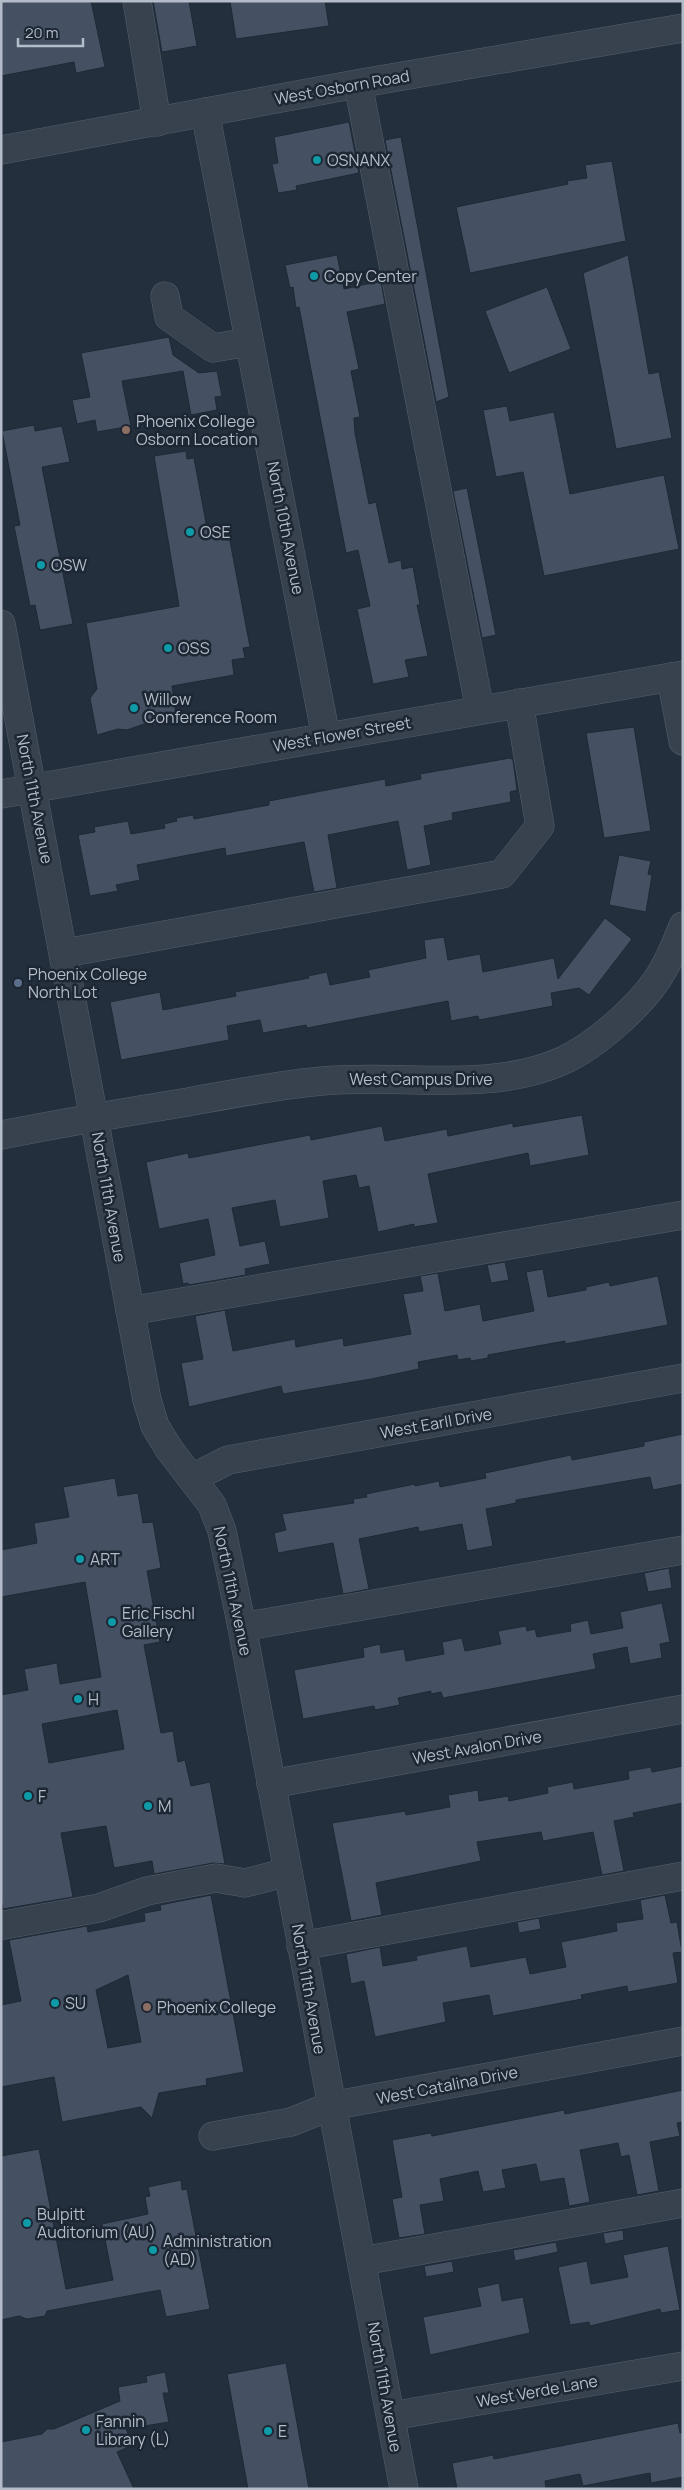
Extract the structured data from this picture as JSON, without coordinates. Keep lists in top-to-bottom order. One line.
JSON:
{"streets":{"street":["West Osborn Road","North 10th Avenue","West Flower Street","North 11th Avenue","West Campus Drive","West Earll Drive","West Avalon Drive","West Catalina Drive","West Verde Lane"]},"crossings":[["West Osborn Road","North 10th Avenue"],["North 10th Avenue","West Flower Street"],["West Flower Street","North 11th Avenue"],["North 11th Avenue","West Campus Drive"],["North 11th Avenue","West Earll Drive"],["North 11th Avenue","West Avalon Drive"],["North 11th Avenue","West Catalina Drive"],["North 11th Avenue","West Verde Lane"]],"places":["OSNANX","Copy Center","Phoenix College Osborn Location","OSE","OSW","OSS","Willow Conference Room","Phoenix College North Lot","ART","Eric Fischl Gallery","H","F","M","SU","Phoenix College","Bulpitt Auditorium (AU)","Administration (AD)","Fannin Library (L)","E"],"scale_bar":"20 m"}
